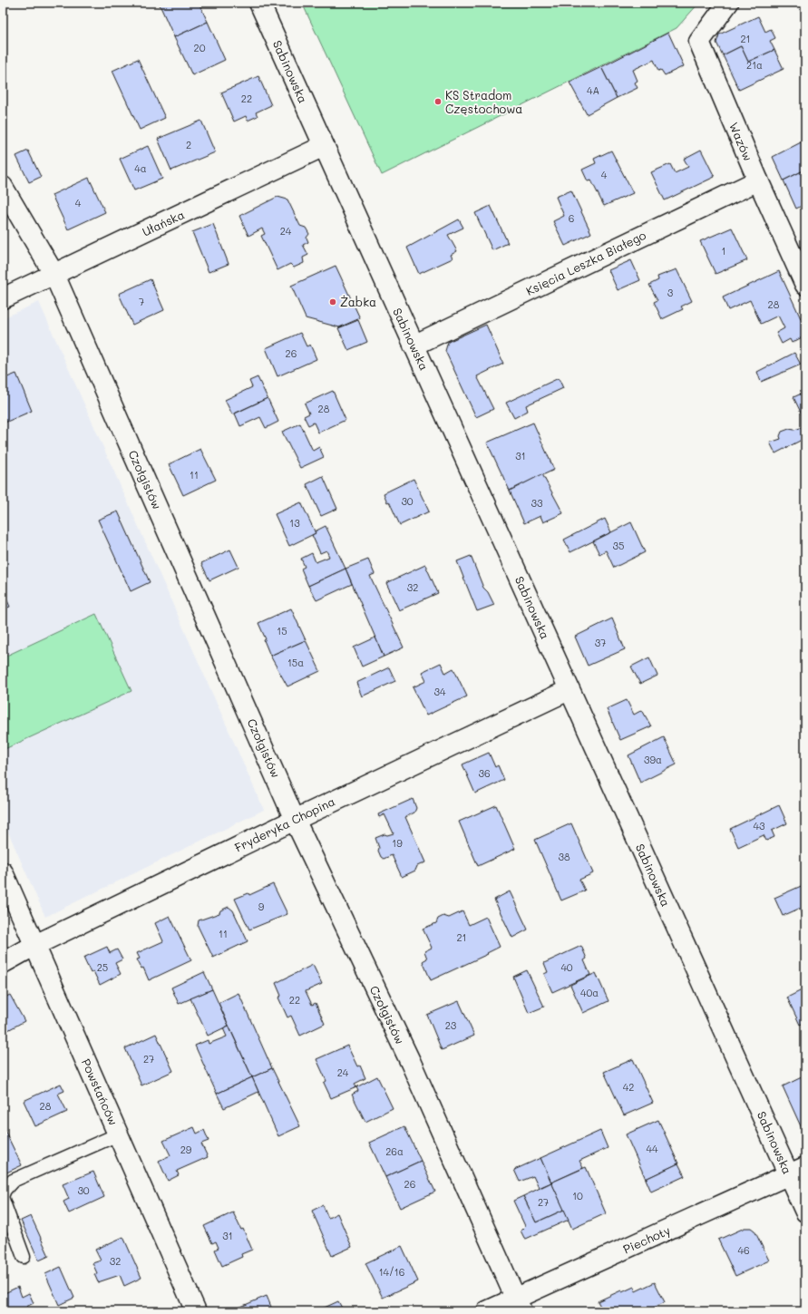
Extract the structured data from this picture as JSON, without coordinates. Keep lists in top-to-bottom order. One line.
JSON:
{"streets":{"street":["Sabinowska","Wazów","Ułańska","Księcia Leszka Białego","Czołgistów","Fryderyka Chopina","Powstańców","Piechoty"]},"crossings":[["Sabinowska","Ułańska"],["Sabinowska","Księcia Leszka Białego"],["Sabinowska","Fryderyka Chopina"],["Sabinowska","Piechoty"],["Wazów","Księcia Leszka Białego"],["Ułańska","Czołgistów"],["Czołgistów","Fryderyka Chopina"],["Czołgistów","Piechoty"],["Fryderyka Chopina","Powstańców"]],"places":["KS Stradom Częstochowa","Żabka"],"house_numbers":["21","20","21a","4A","22","2","4a","4","4","6","24","1","3","7","28","26","28","31","11","30","33","13","35","32","15","37","15a","34","39a","36","43","19","38","9","11","21","25","40","40a","22","23","27","24","42","28","44","29","26a","26","30","10","27","31","46","32","14/16"]}
